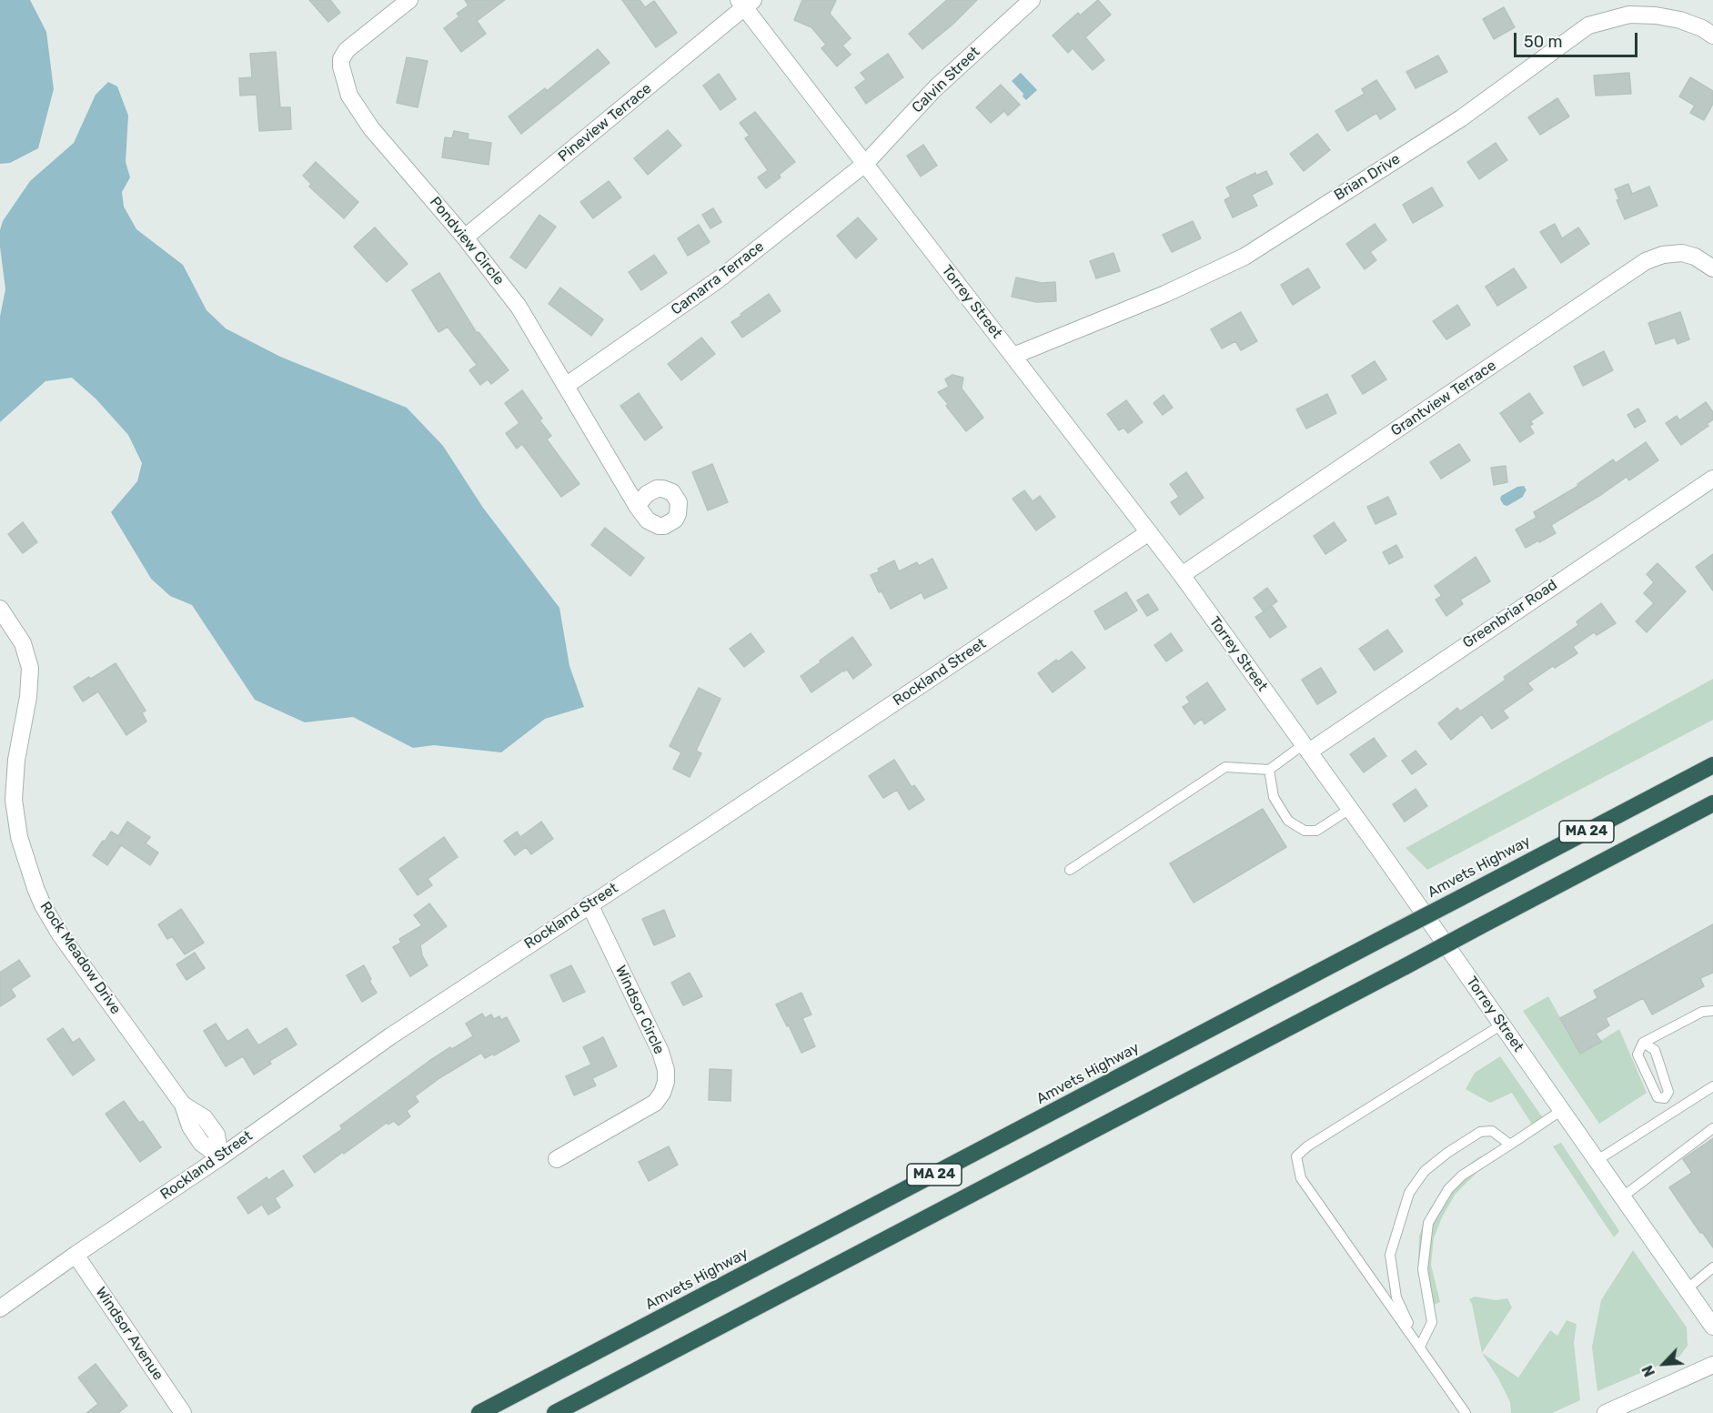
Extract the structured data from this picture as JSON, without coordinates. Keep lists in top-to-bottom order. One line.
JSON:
{"streets":{"highway":["MA 24","Amvets Highway"],"street":["Calvin Street","Pineview Terrace","Brian Drive","Pondview Circle","Camarra Terrace","Torrey Street","Grantview Terrace","Greenbriar Road","Rockland Street","Rock Meadow Drive","Windsor Circle","Windsor Avenue"]},"crossings":[["Calvin Street","Camarra Terrace"],["Calvin Street","Torrey Street"],["Pineview Terrace","Pondview Circle"],["Pineview Terrace","Torrey Street"],["Brian Drive","Torrey Street"],["Pondview Circle","Camarra Terrace"],["Camarra Terrace","Torrey Street"],["Torrey Street","Grantview Terrace"],["Torrey Street","Greenbriar Road"],["Torrey Street","Rockland Street"],["Rockland Street","Rock Meadow Drive"],["Rockland Street","Windsor Circle"],["Rockland Street","Windsor Avenue"]],"scale_bar":"50 m","north":"bottom left"}
